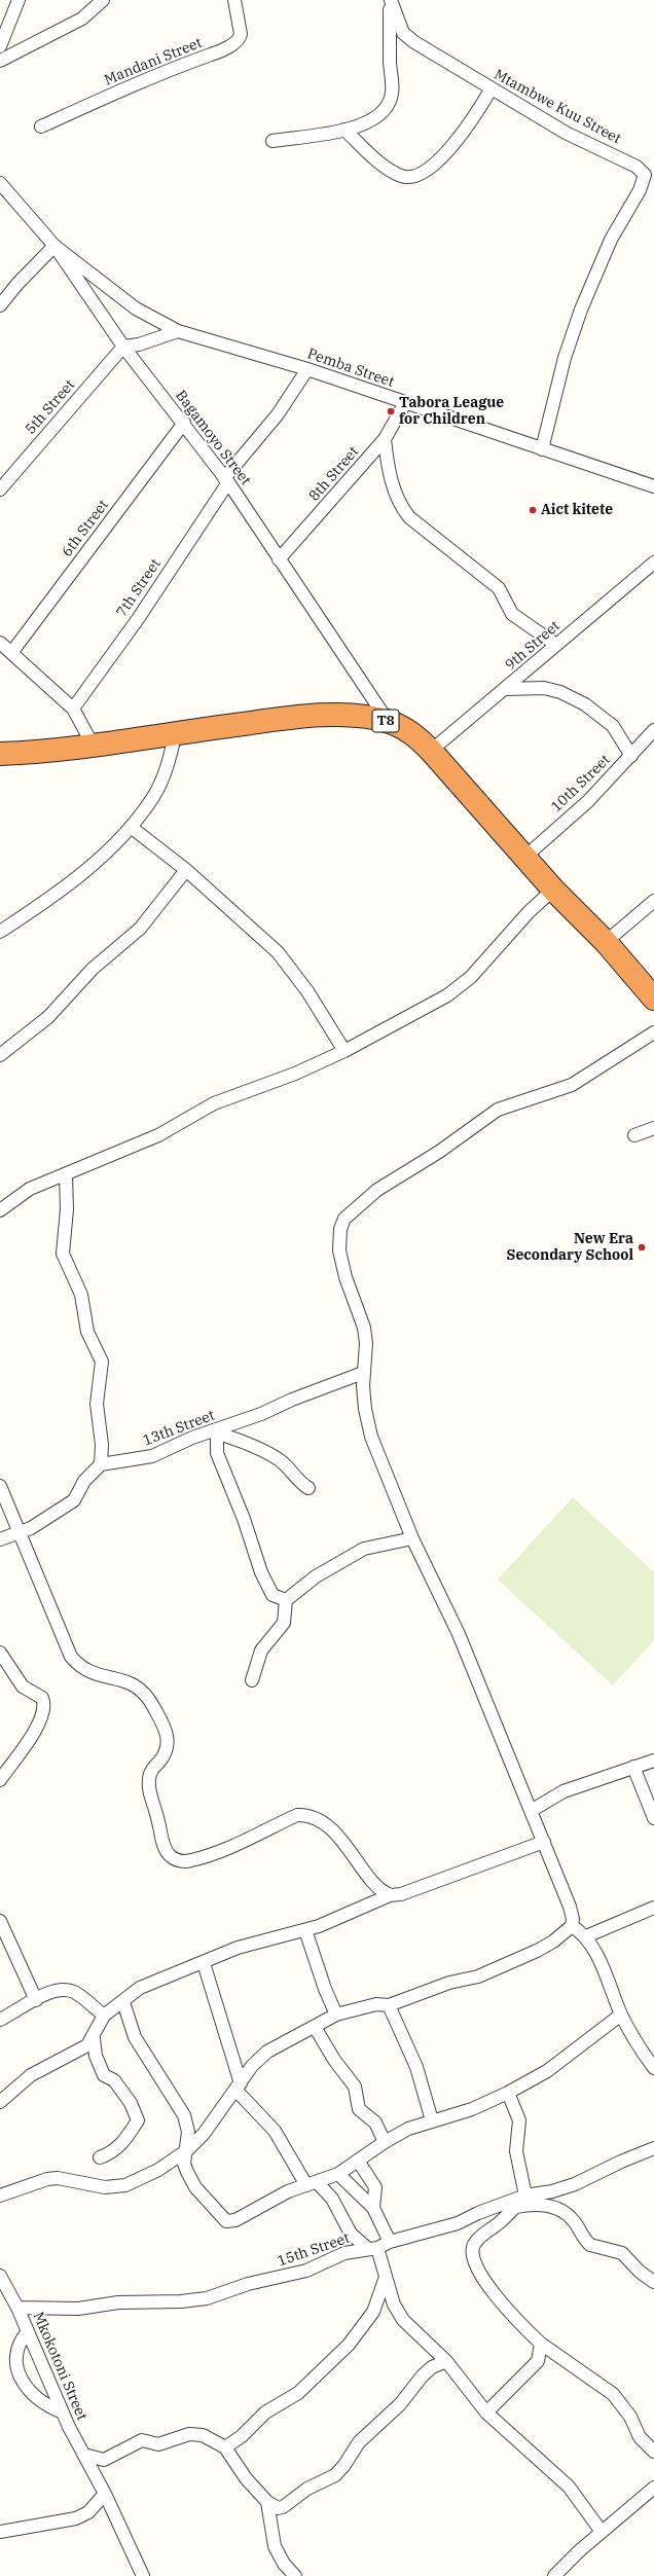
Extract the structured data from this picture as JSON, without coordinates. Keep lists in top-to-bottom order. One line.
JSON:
{"streets":{"highway":["T8"],"street":["Mandani Street","Mtambwe Kuu Street","Pemba Street","5th Street","Bagamoyo Street","8th Street","6th Street","7th Street","9th Street","10th Street","13th Street","15th Street","Mkokotoni Street"]},"crossings":[["Mtambwe Kuu Street","Pemba Street"],["Pemba Street","Bagamoyo Street"],["Pemba Street","8th Street"],["Pemba Street","7th Street"],["5th Street","Bagamoyo Street"],["Bagamoyo Street","8th Street"],["Bagamoyo Street","6th Street"],["Bagamoyo Street","7th Street"],["Bagamoyo Street","T8"],["9th Street","T8"],["T8","10th Street"],["15th Street","Mkokotoni Street"]],"places":["Tabora League for Children","Aict kitete","New Era Secondary School"]}
